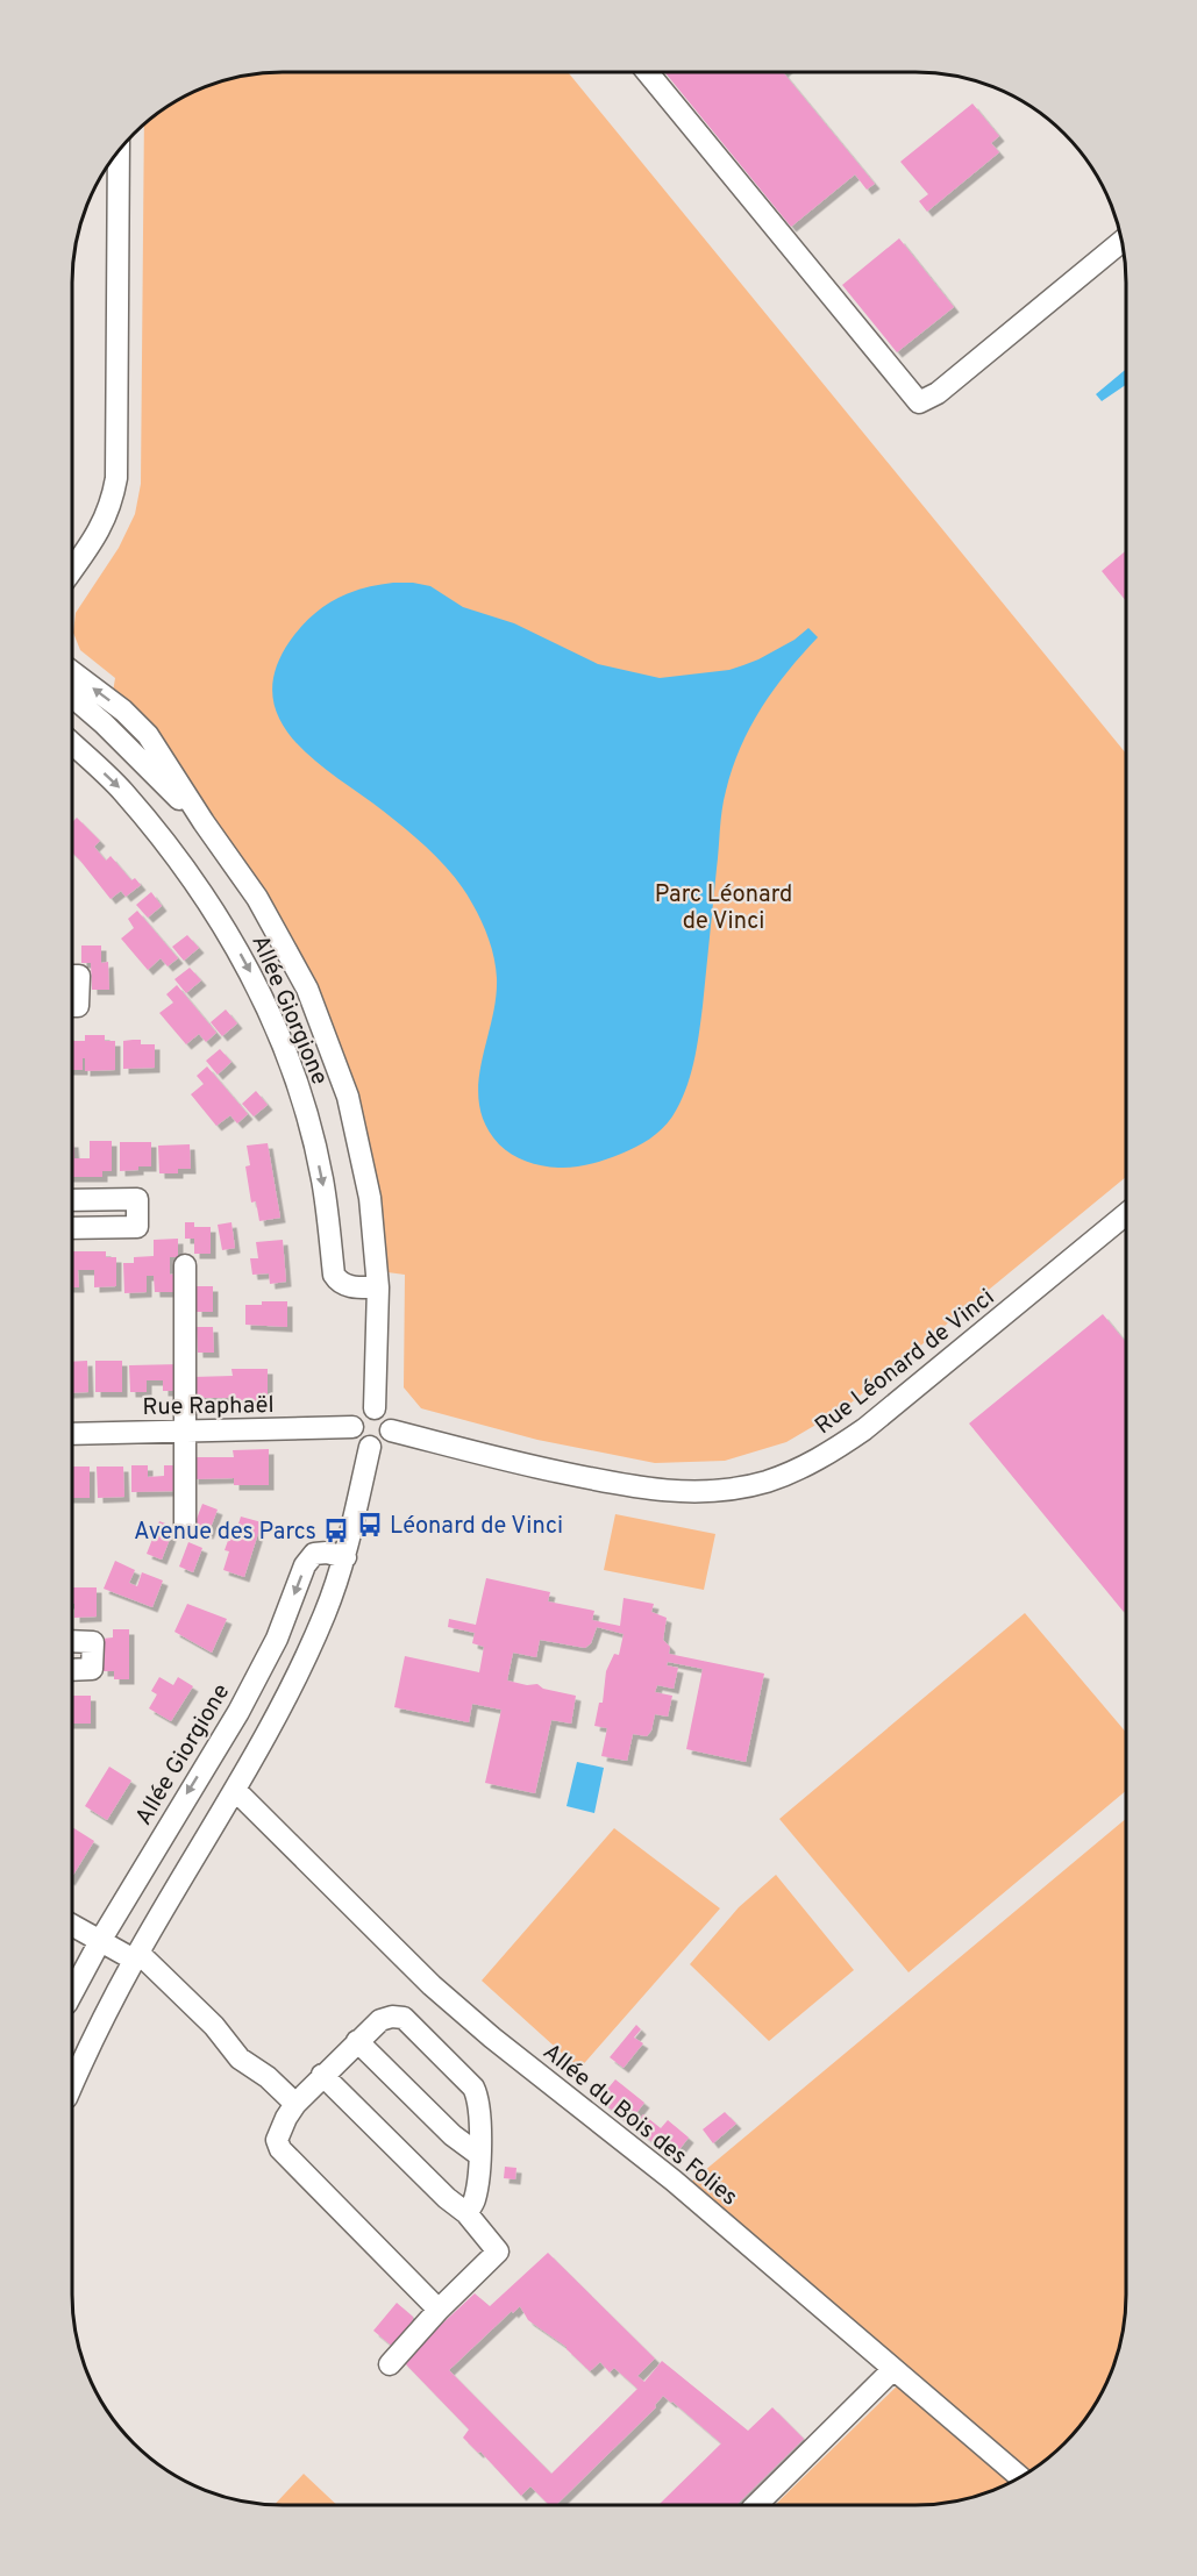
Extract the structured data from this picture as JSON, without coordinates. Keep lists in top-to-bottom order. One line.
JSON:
{"streets":{"street":["Allée Giorgione","Rue Léonard de Vinci","Rue Raphaël","Allée du Bois des Folies"]},"crossings":[["Rue Léonard de Vinci","Rue Raphaël"]],"parks":["Parc Léonard de Vinci"],"places":{"bus stop":["Léonard de Vinci","Avenue des Parcs"]}}
